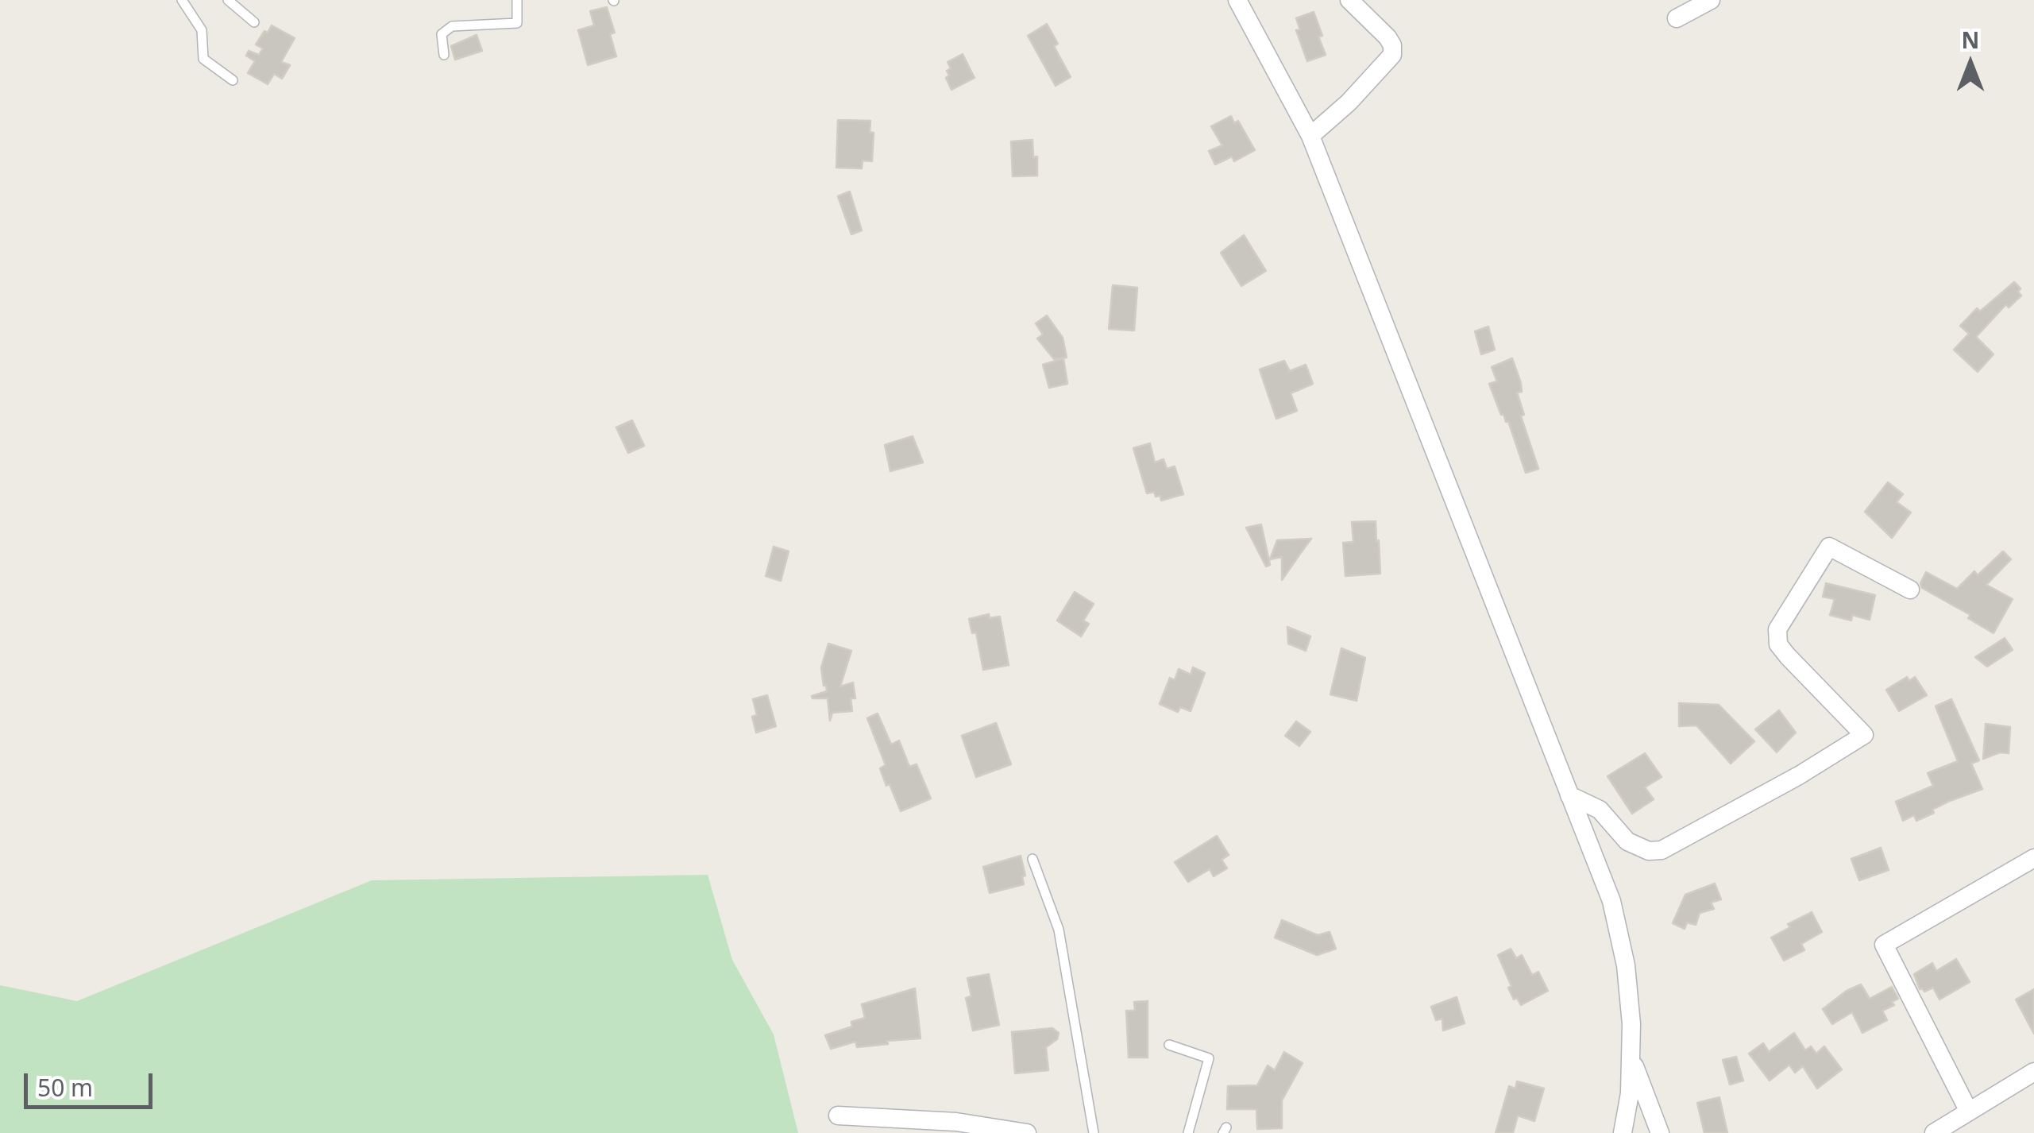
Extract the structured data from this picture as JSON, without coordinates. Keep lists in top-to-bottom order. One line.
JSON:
{"scale_bar":"50 m","north":"top"}
